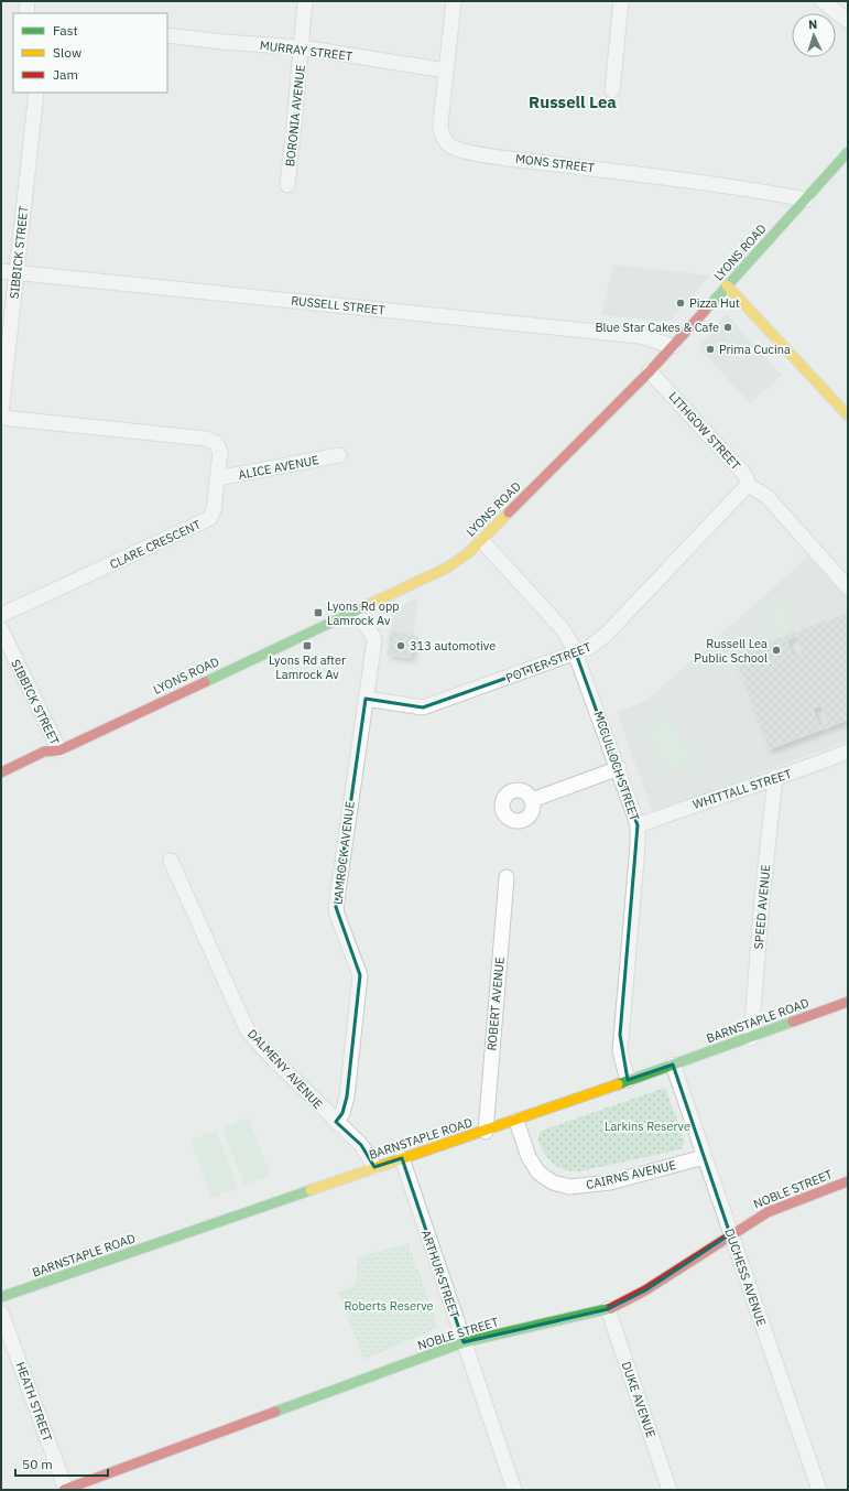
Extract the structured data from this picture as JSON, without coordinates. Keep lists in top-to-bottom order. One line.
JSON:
{"streets":{"street":["MURRAY STREET","BORONIA AVENUE","MONS STREET","SIBBICK STREET","LYONS ROAD","RUSSELL STREET","LITHGOW STREET","ALICE AVENUE","CLARE CRESCENT","POTTER STREET","MCCULLOCH STREET","WHITTALL STREET","LAMROCK AVENUE","SPEED AVENUE","ROBERT AVENUE","BARNSTAPLE ROAD","DALMENY AVENUE","CAIRNS AVENUE","NOBLE STREET","ARTHUR STREET","DUCHESS AVENUE","DUKE AVENUE","HEATH STREET"]},"crossings":[["MURRAY STREET","BORONIA AVENUE"],["MURRAY STREET","MONS STREET"],["MONS STREET","LYONS ROAD"],["SIBBICK STREET","LYONS ROAD"],["SIBBICK STREET","RUSSELL STREET"],["LYONS ROAD","RUSSELL STREET"],["LYONS ROAD","LITHGOW STREET"],["LYONS ROAD","MCCULLOCH STREET"],["LYONS ROAD","LAMROCK AVENUE"],["LITHGOW STREET","POTTER STREET"],["ALICE AVENUE","CLARE CRESCENT"],["POTTER STREET","MCCULLOCH STREET"],["POTTER STREET","LAMROCK AVENUE"],["MCCULLOCH STREET","WHITTALL STREET"],["MCCULLOCH STREET","BARNSTAPLE ROAD"],["WHITTALL STREET","SPEED AVENUE"],["LAMROCK AVENUE","DALMENY AVENUE"],["SPEED AVENUE","BARNSTAPLE ROAD"],["ROBERT AVENUE","BARNSTAPLE ROAD"],["BARNSTAPLE ROAD","DALMENY AVENUE"],["BARNSTAPLE ROAD","CAIRNS AVENUE"],["BARNSTAPLE ROAD","ARTHUR STREET"],["BARNSTAPLE ROAD","DUCHESS AVENUE"],["CAIRNS AVENUE","DUCHESS AVENUE"],["NOBLE STREET","ARTHUR STREET"],["NOBLE STREET","DUCHESS AVENUE"],["NOBLE STREET","DUKE AVENUE"],["NOBLE STREET","HEATH STREET"]],"districts":["Russell Lea"],"parks":["Larkins Reserve","Roberts Reserve"],"places":{"other":["Pizza Hut","Blue Star Cakes & Cafe","Prima Cucina","313 automotive","Russell Lea Public School"],"transit":["Lyons Rd opp Lamrock Av","Lyons Rd after Lamrock Av"]},"legend":["Fast","Slow","Jam"],"scale_bar":"50 m","north":"top"}
